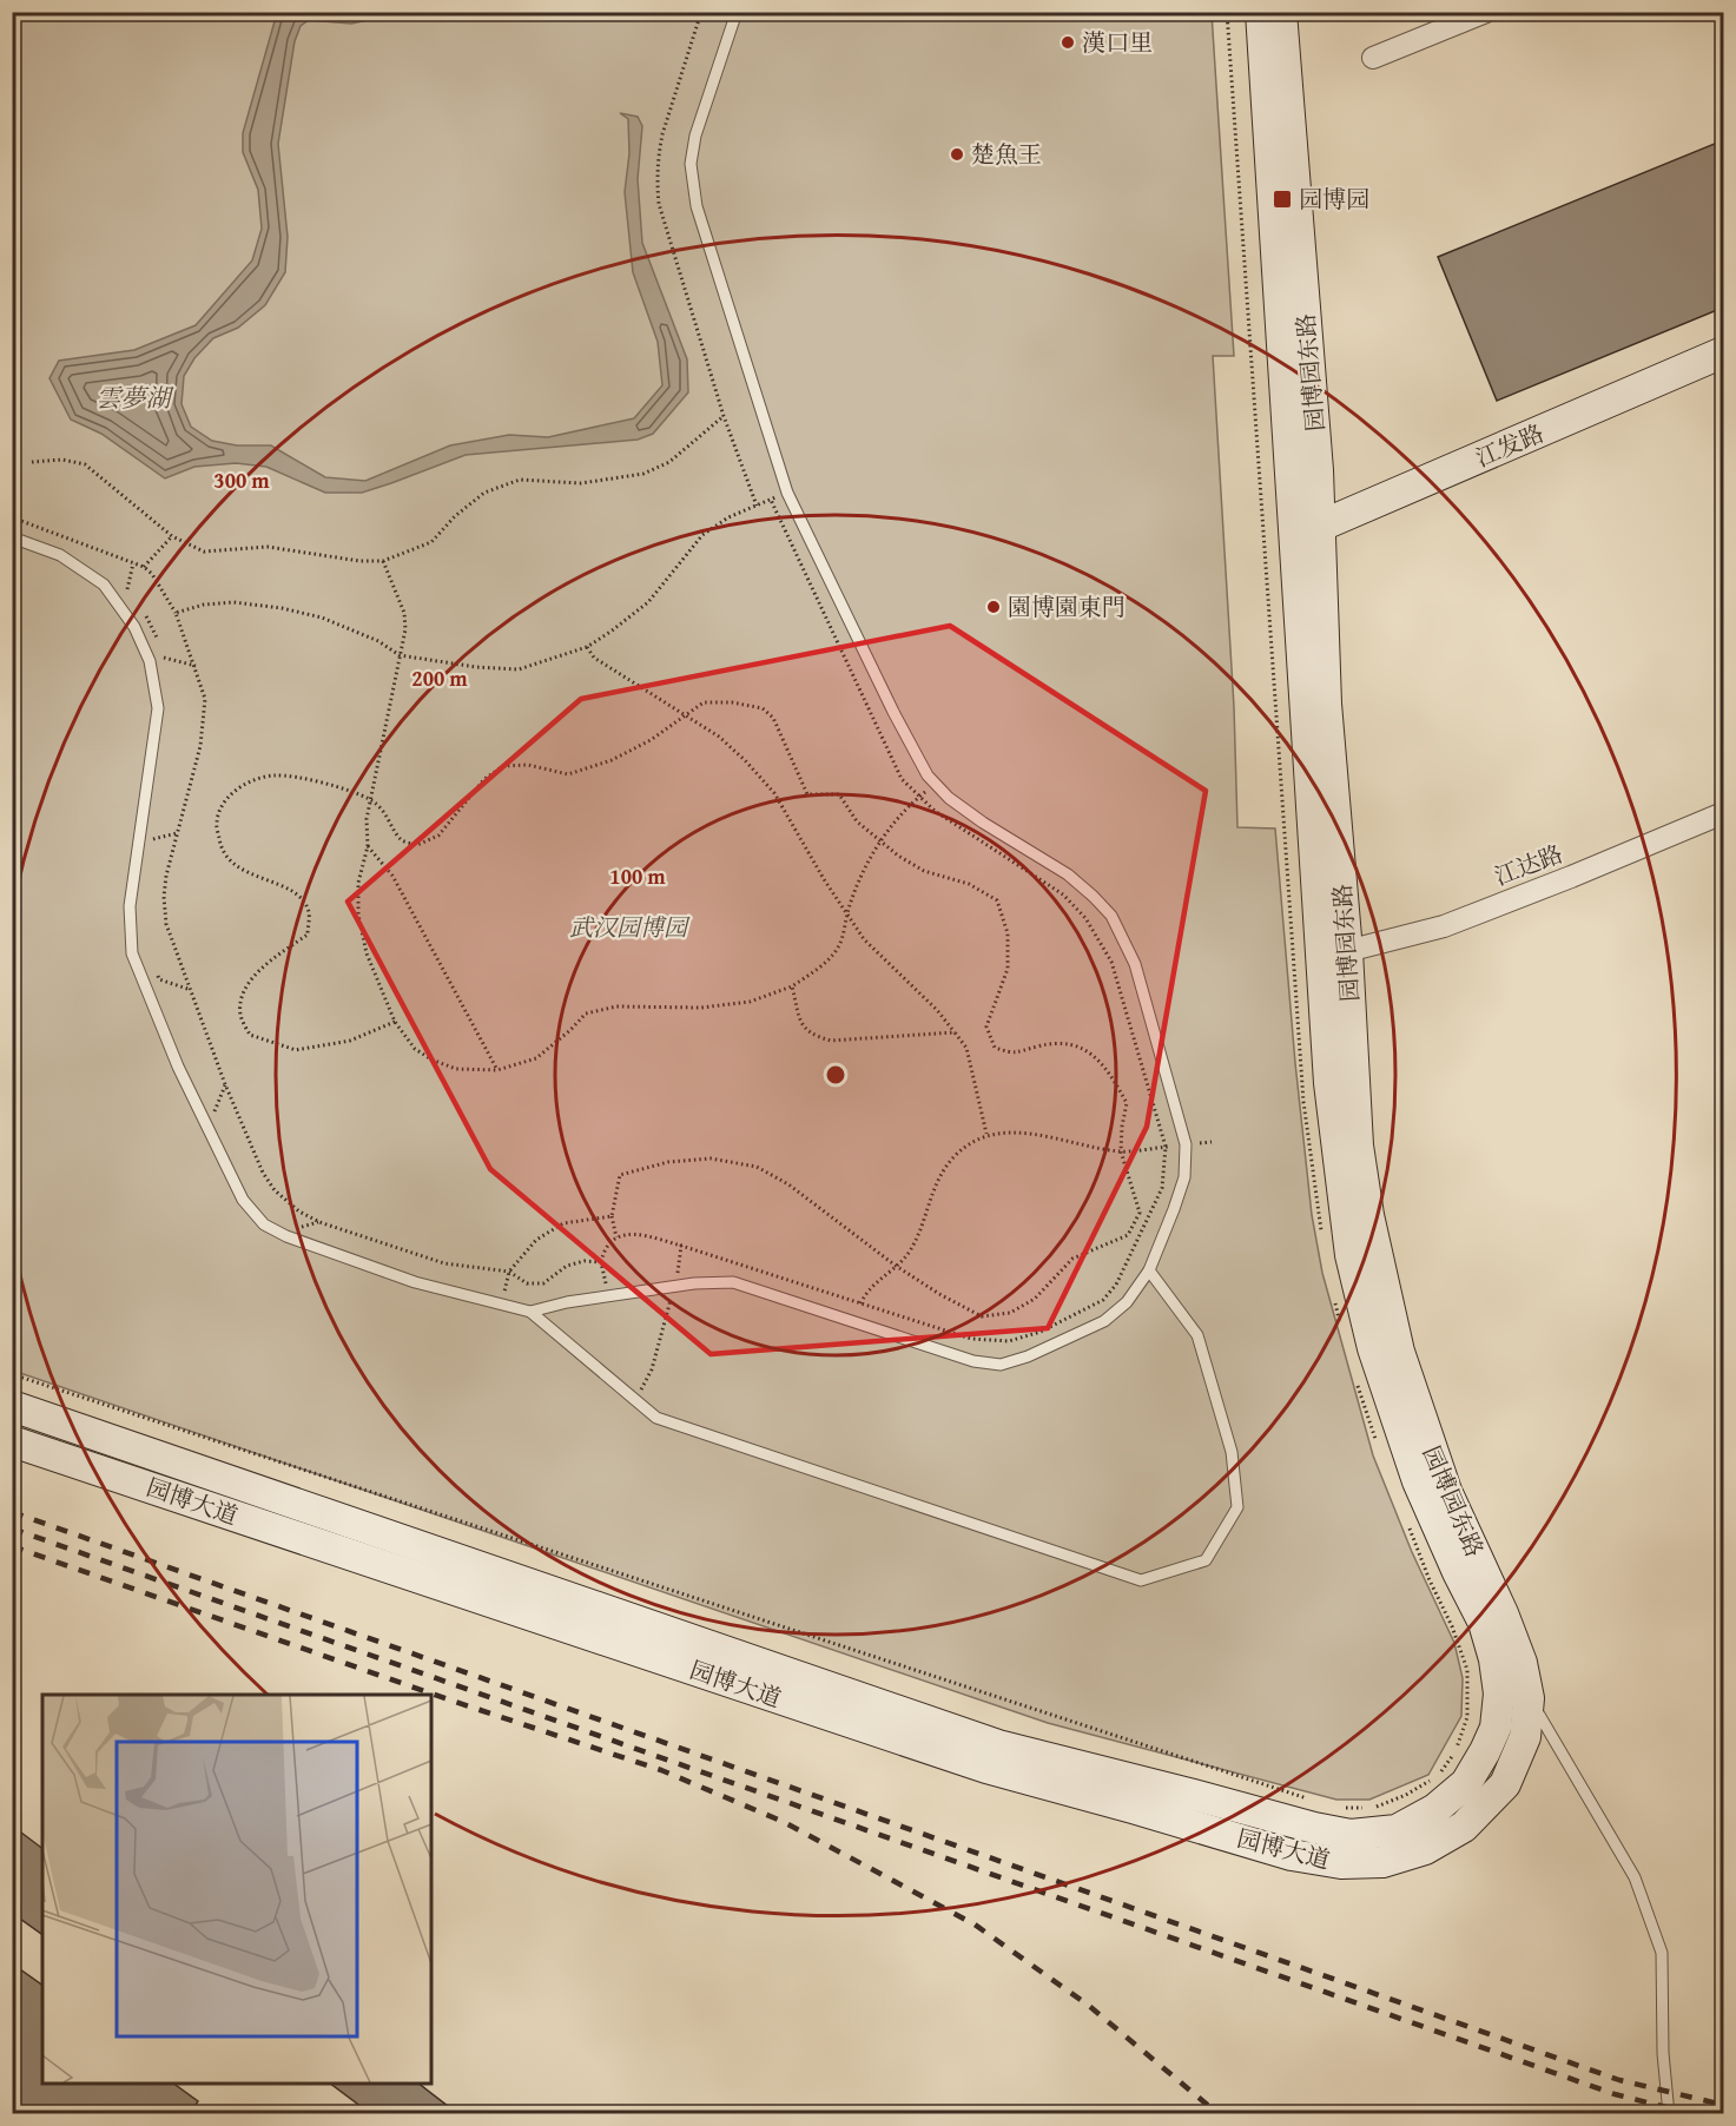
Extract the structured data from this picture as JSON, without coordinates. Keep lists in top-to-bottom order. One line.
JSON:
{"streets":{"main road":["园博园东路","江发路","园博大道"],"street":["江达路"]},"crossings":[["园博园东路","江发路"],["园博园东路","江达路"],["园博园东路","园博大道"]],"water":["雲夢湖"],"parks":["武汉园博园"],"places":{"other":["漢口里","楚魚王","園博園東門"],"transit":["园博园"]},"rings":["300 m","200 m","100 m"]}
